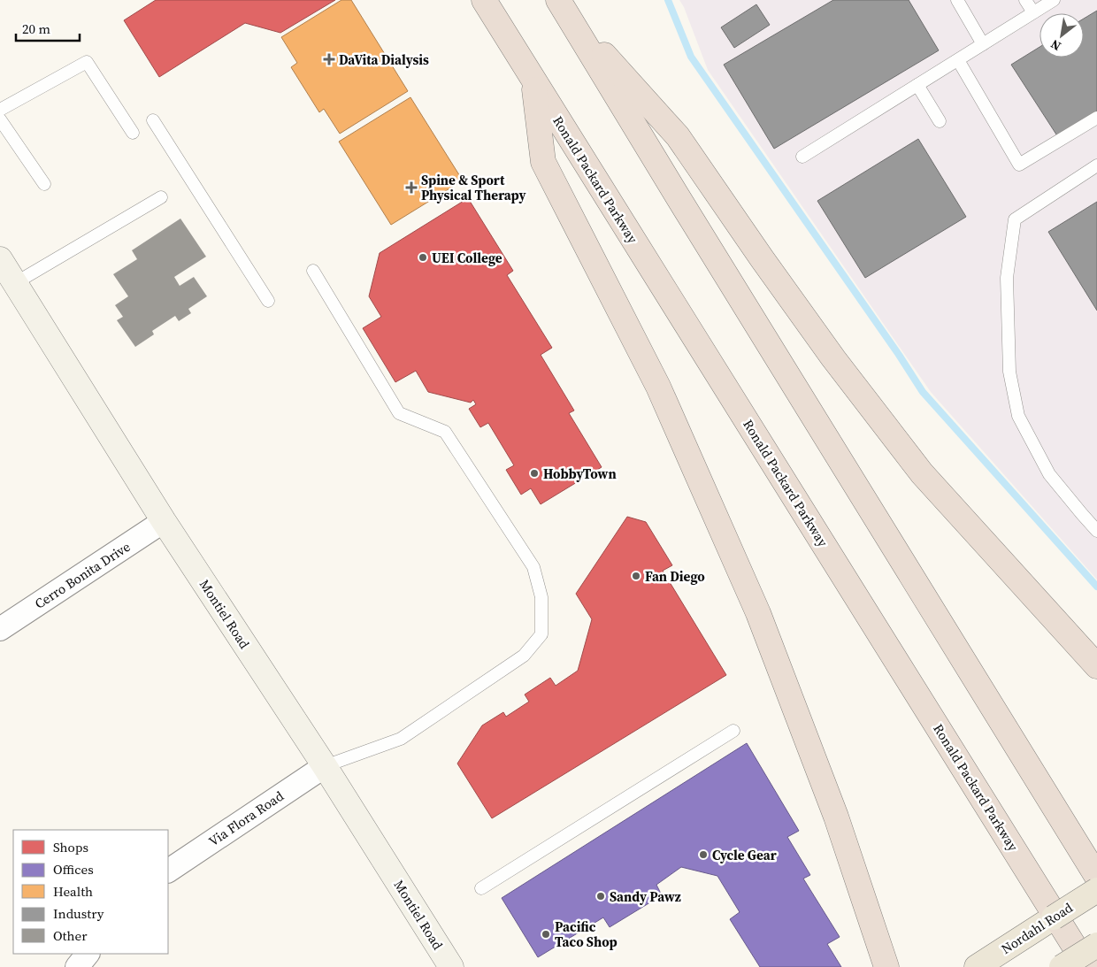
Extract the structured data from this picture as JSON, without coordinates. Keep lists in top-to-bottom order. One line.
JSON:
{"streets":{"highway":["Ronald Packard Parkway"],"main road":["Nordahl Road"],"street":["Cerro Bonita Drive","Montiel Road","Via Flora Road"]},"crossings":[["Cerro Bonita Drive","Montiel Road"],["Montiel Road","Via Flora Road"]],"places":{"health":["DaVita Dialysis","Spine & Sport Physical Therapy"],"other":["UEI College","HobbyTown","Fan Diego","Cycle Gear","Sandy Pawz","Pacific Taco Shop"]},"legend":["Shops","Offices","Health","Industry","Other"],"scale_bar":"20 m","north":"bottom left"}
